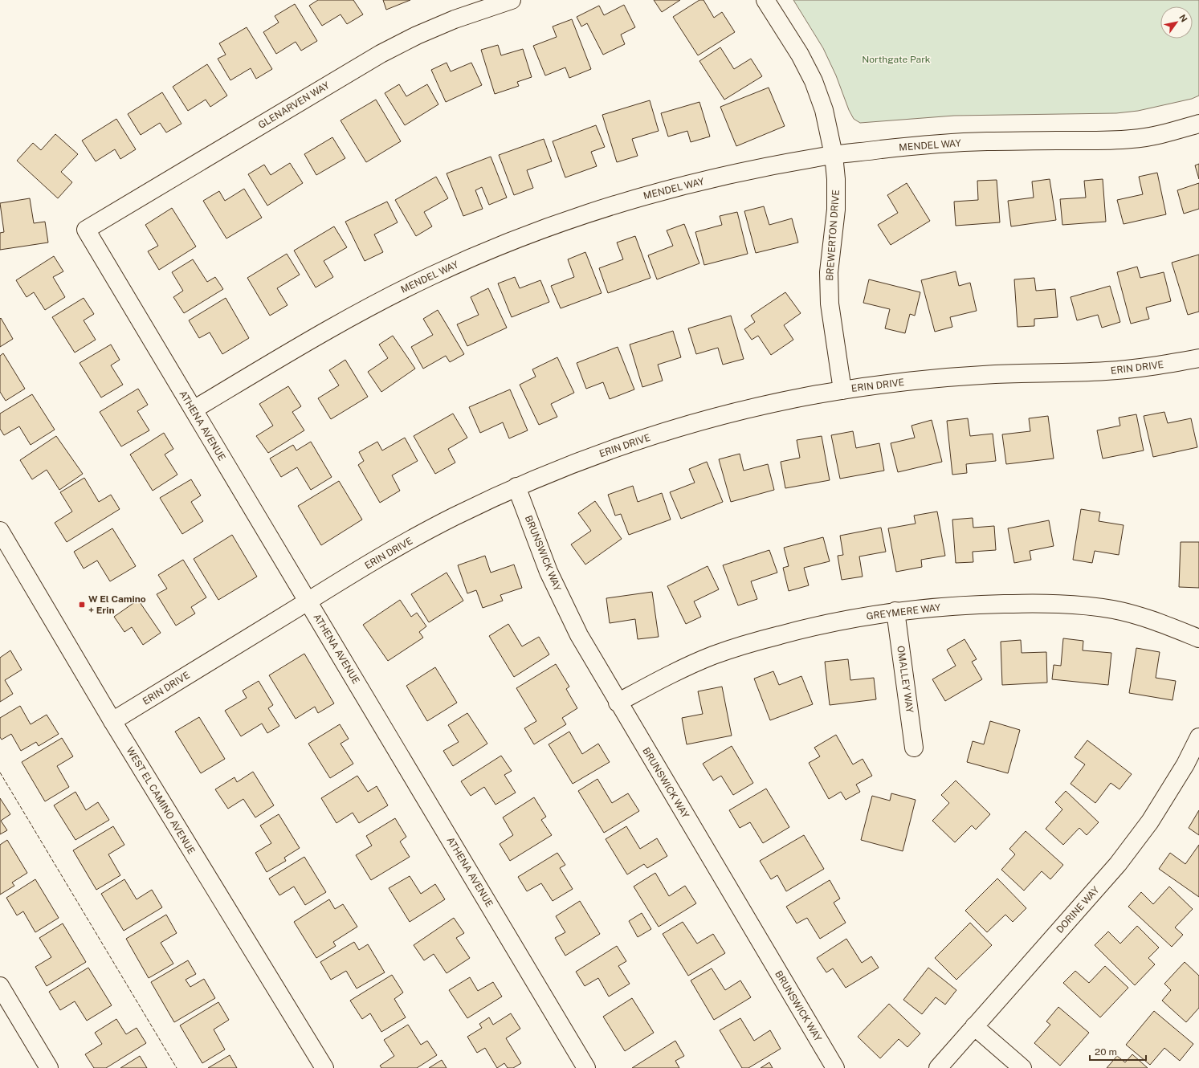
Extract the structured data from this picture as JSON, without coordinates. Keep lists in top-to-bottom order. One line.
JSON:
{"streets":{"street":["GLENARVEN WAY","MENDEL WAY","BREWERTON DRIVE","ERIN DRIVE","ATHENA AVENUE","BRUNSWICK WAY","GREYMERE WAY","OMALLEY WAY","WEST EL CAMINO AVENUE","DORINE WAY"]},"crossings":[["GLENARVEN WAY","ATHENA AVENUE"],["MENDEL WAY","BREWERTON DRIVE"],["MENDEL WAY","ATHENA AVENUE"],["BREWERTON DRIVE","ERIN DRIVE"],["ERIN DRIVE","ATHENA AVENUE"],["ERIN DRIVE","BRUNSWICK WAY"],["ERIN DRIVE","WEST EL CAMINO AVENUE"],["BRUNSWICK WAY","GREYMERE WAY"],["GREYMERE WAY","OMALLEY WAY"]],"parks":["Northgate Park"],"places":{"transit":["W El Camino + Erin"]},"scale_bar":"20 m","north":"top right"}
